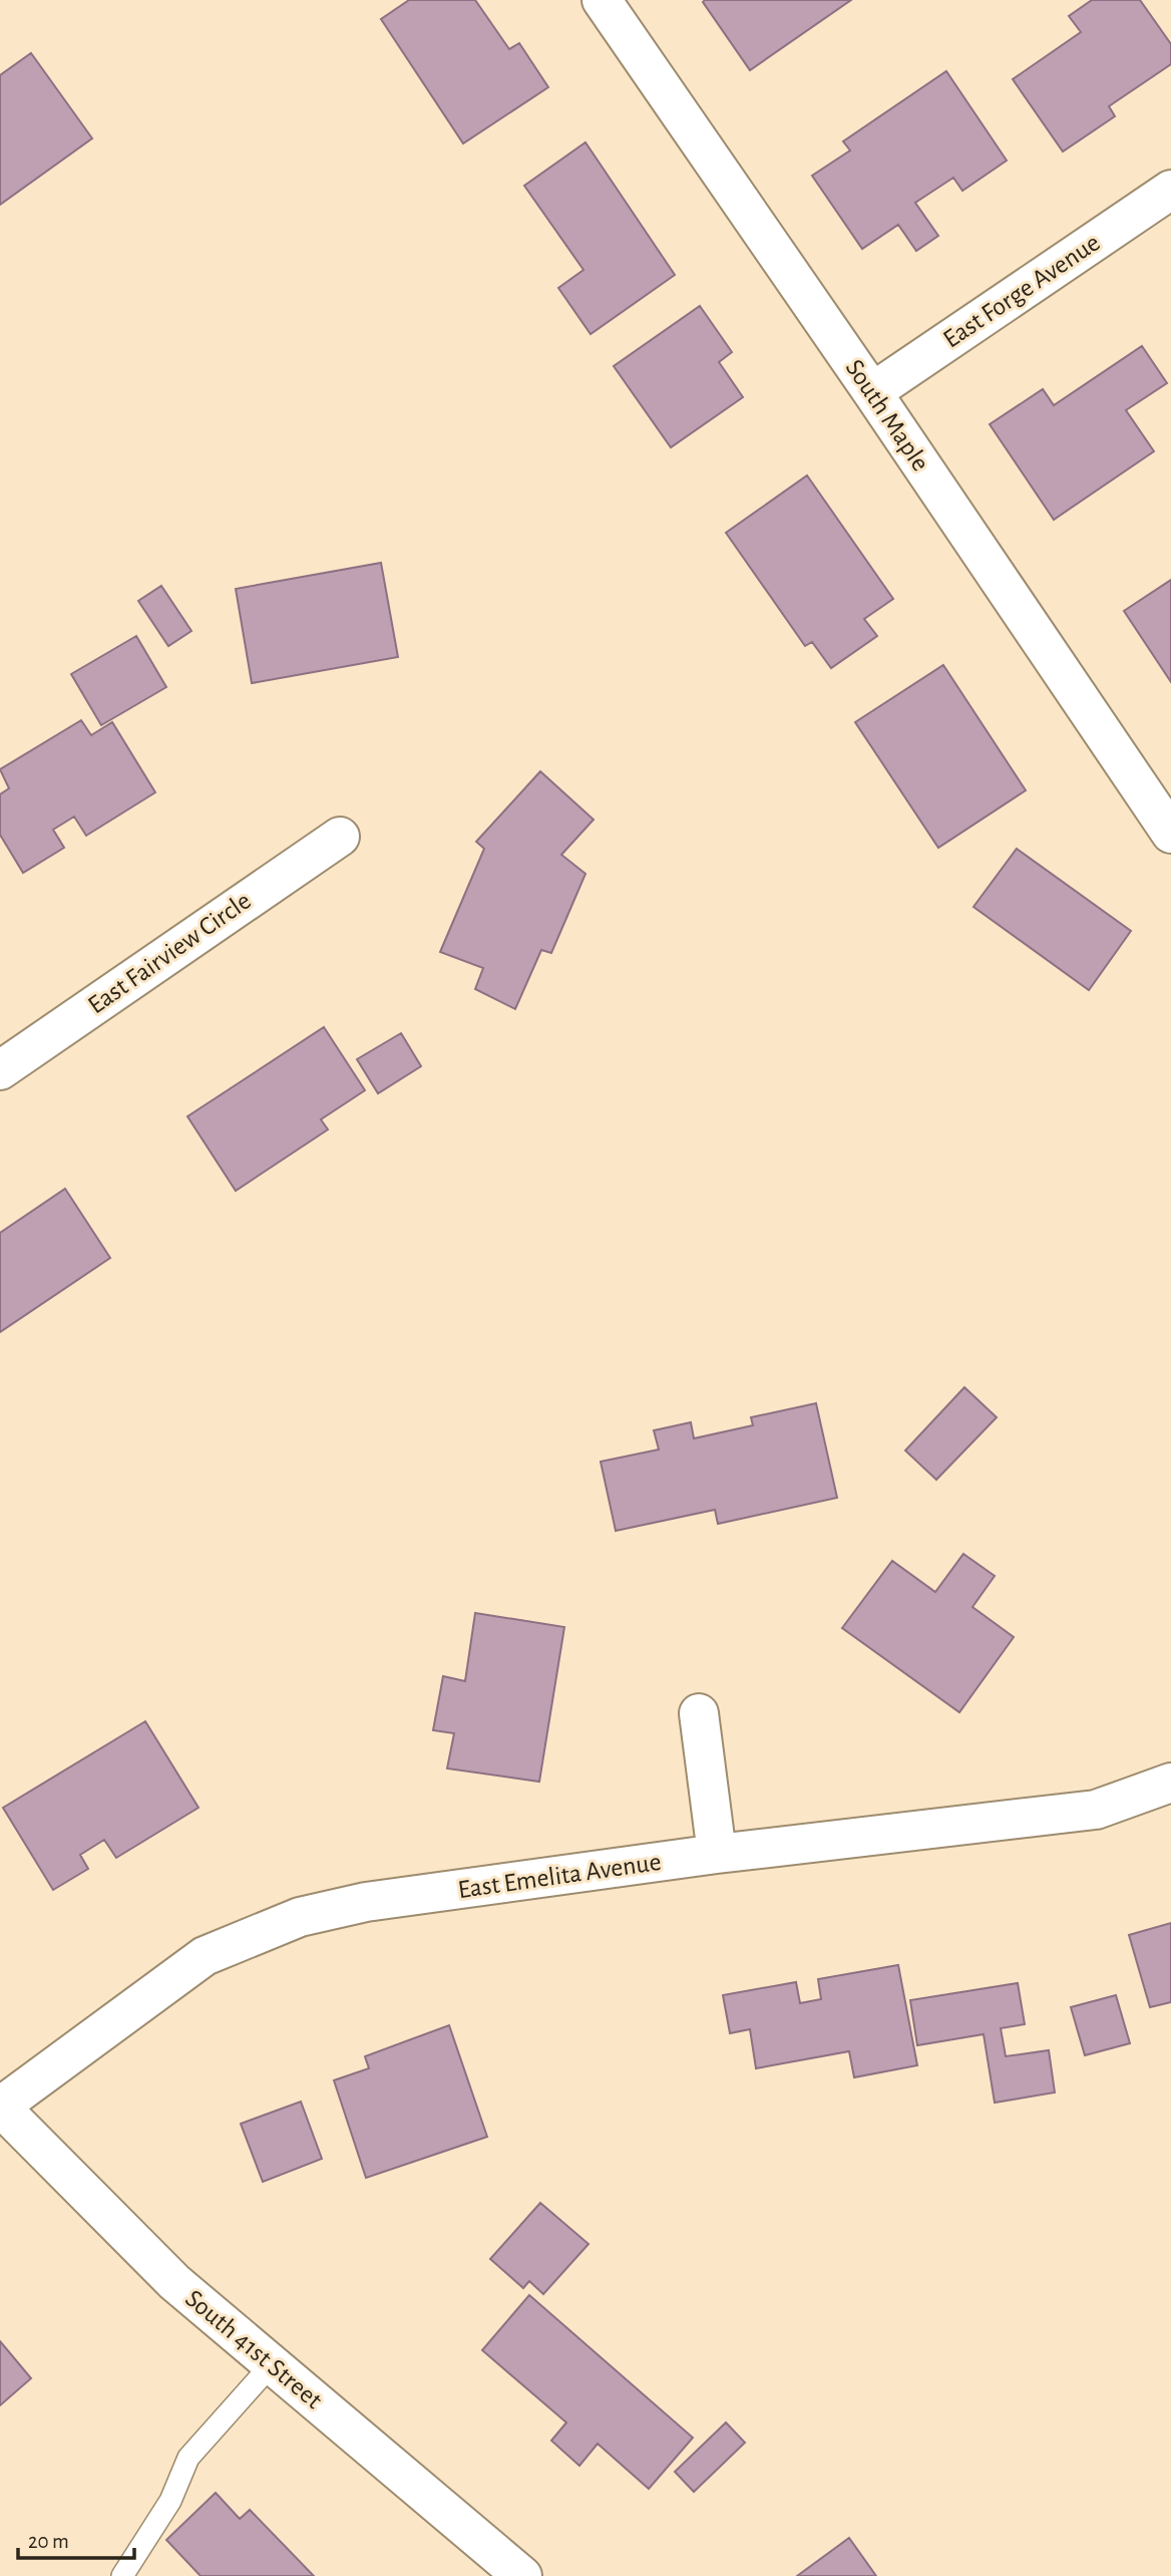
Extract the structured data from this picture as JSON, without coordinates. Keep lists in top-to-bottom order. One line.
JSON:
{"streets":{"street":["East Forge Avenue","South Maple","East Fairview Circle","East Emelita Avenue","South 41st Street"]},"crossings":[["East Forge Avenue","South Maple"],["East Emelita Avenue","South 41st Street"]],"scale_bar":"20 m"}
